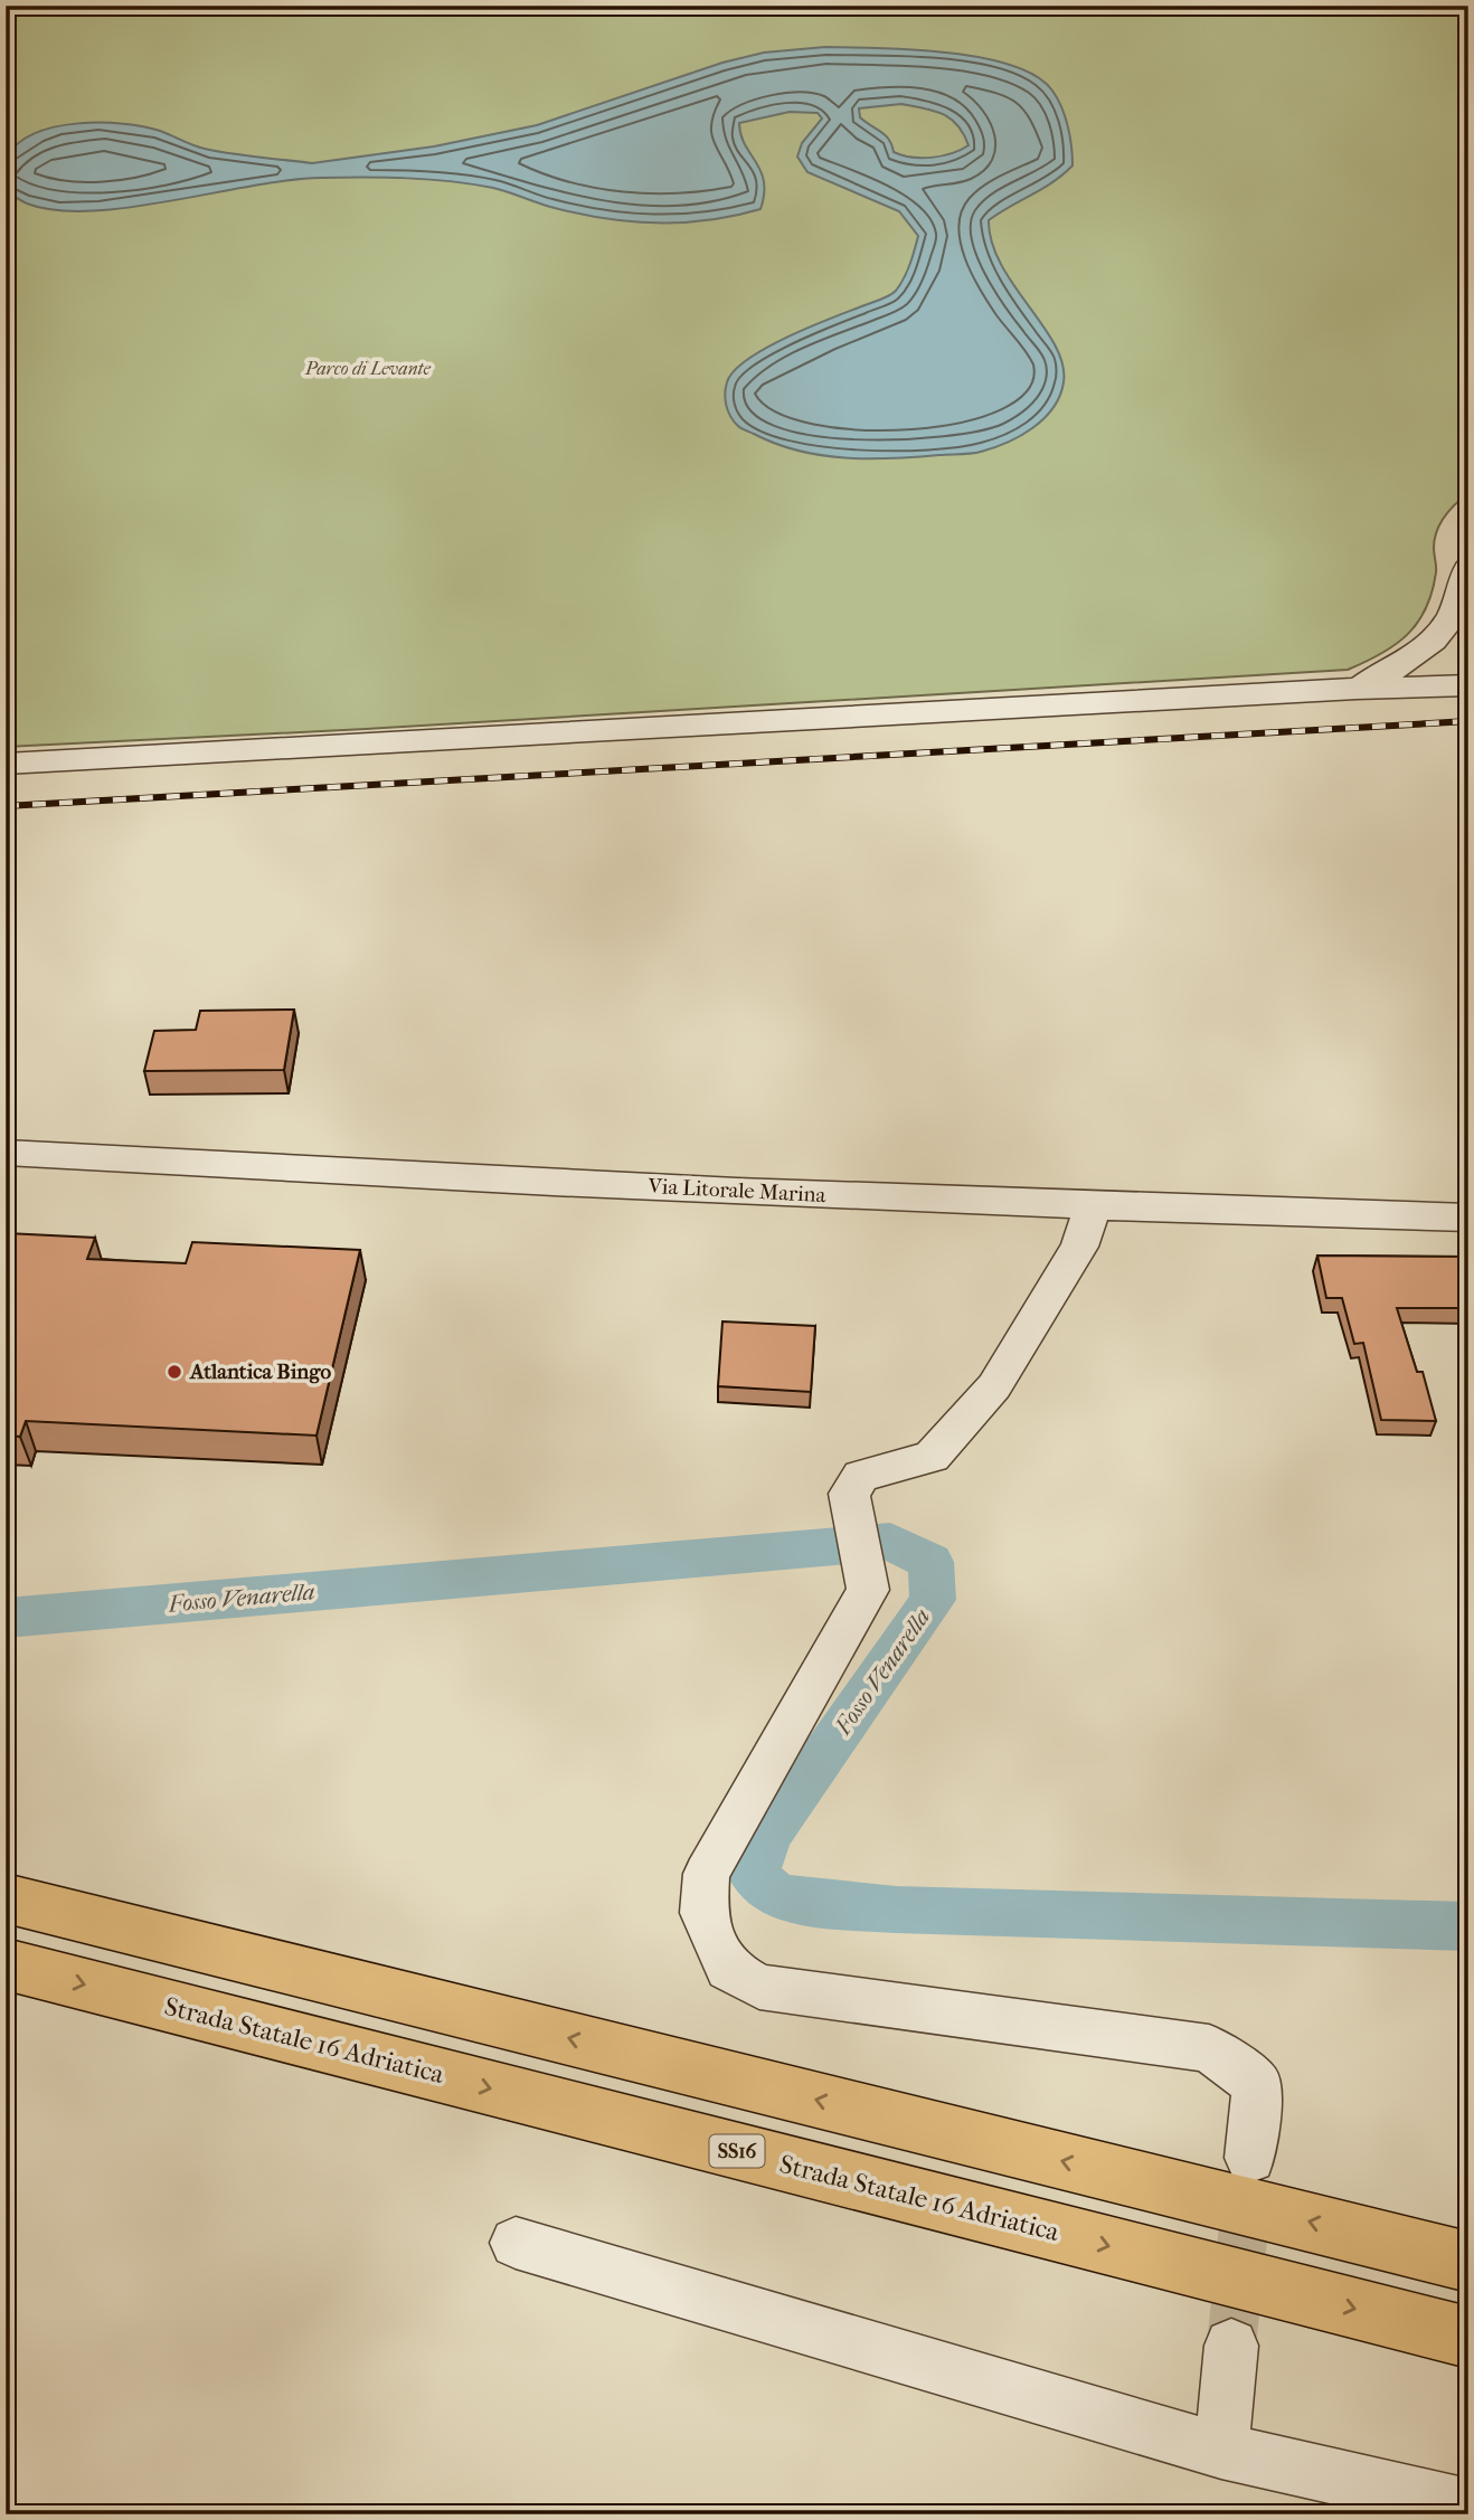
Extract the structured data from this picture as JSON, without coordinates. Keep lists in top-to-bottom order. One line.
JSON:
{"streets":{"highway":["Strada Statale 16 Adriatica","SS16"],"street":["Via Litorale Marina"]},"water":["Fosso Venarella"],"parks":["Parco di Levante"],"places":["Atlantica Bingo"]}
